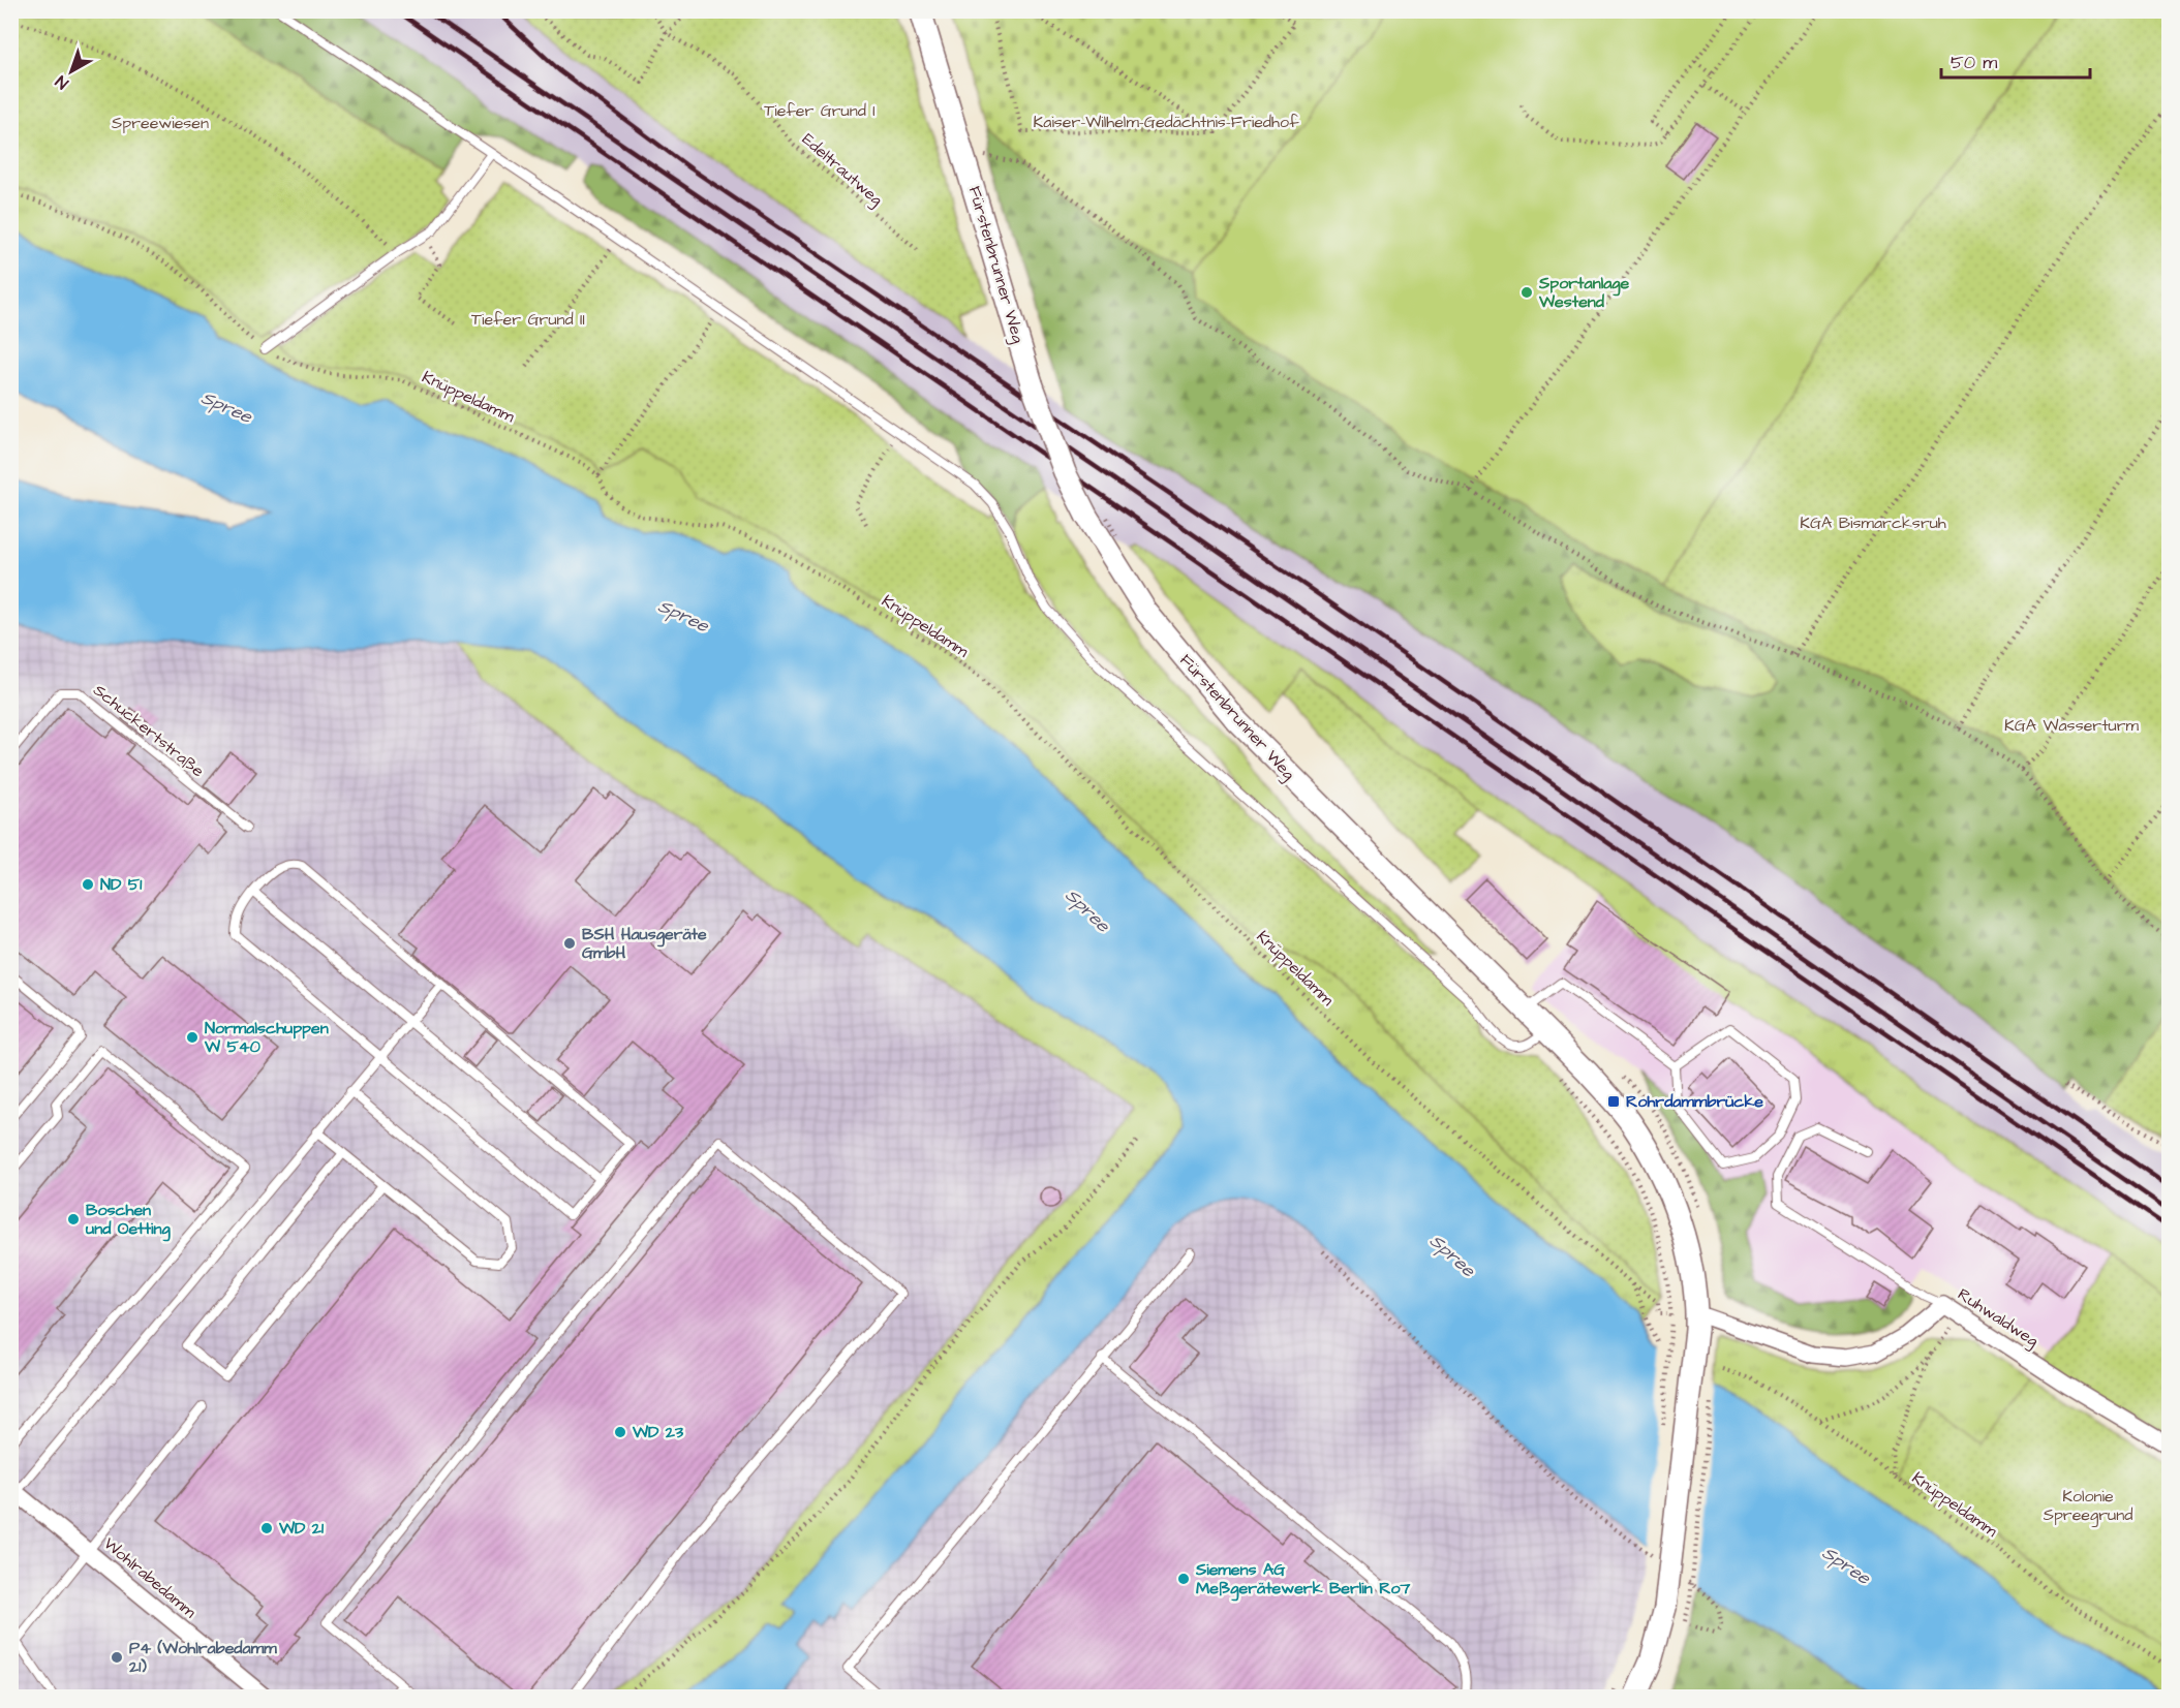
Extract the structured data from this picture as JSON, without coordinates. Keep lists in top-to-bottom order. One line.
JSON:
{"streets":{"main road":["Fürstenbrunner Weg"],"street":["Ruhwaldweg","Wohlrabedamm"],"lane":["Schuckertstraße"],"path":["Edeltrautweg","Knüppeldamm"]},"crossings":[["Fürstenbrunner Weg","Ruhwaldweg"]],"water":["Spree"],"parks":["Tiefer Grund I","Kaiser-Wilhelm-Gedächtnis-Friedhof","Spreewiesen","Tiefer Grund II","KGA Bismarcksruh","KGA Wasserturm","Kolonie Spreegrund"],"places":{"other":["Sportanlage Westend","ND 51","BSH Hausgeräte GmbH","Normalschuppen W 540","Boschen und Oetting","WD 23","WD 21","Siemens AG Meßgerätewerk Berlin Ro7","P4 (Wohlrabedamm 21)"],"transit":["Rohrdammbrücke"]},"scale_bar":"50 m","north":"bottom left"}
